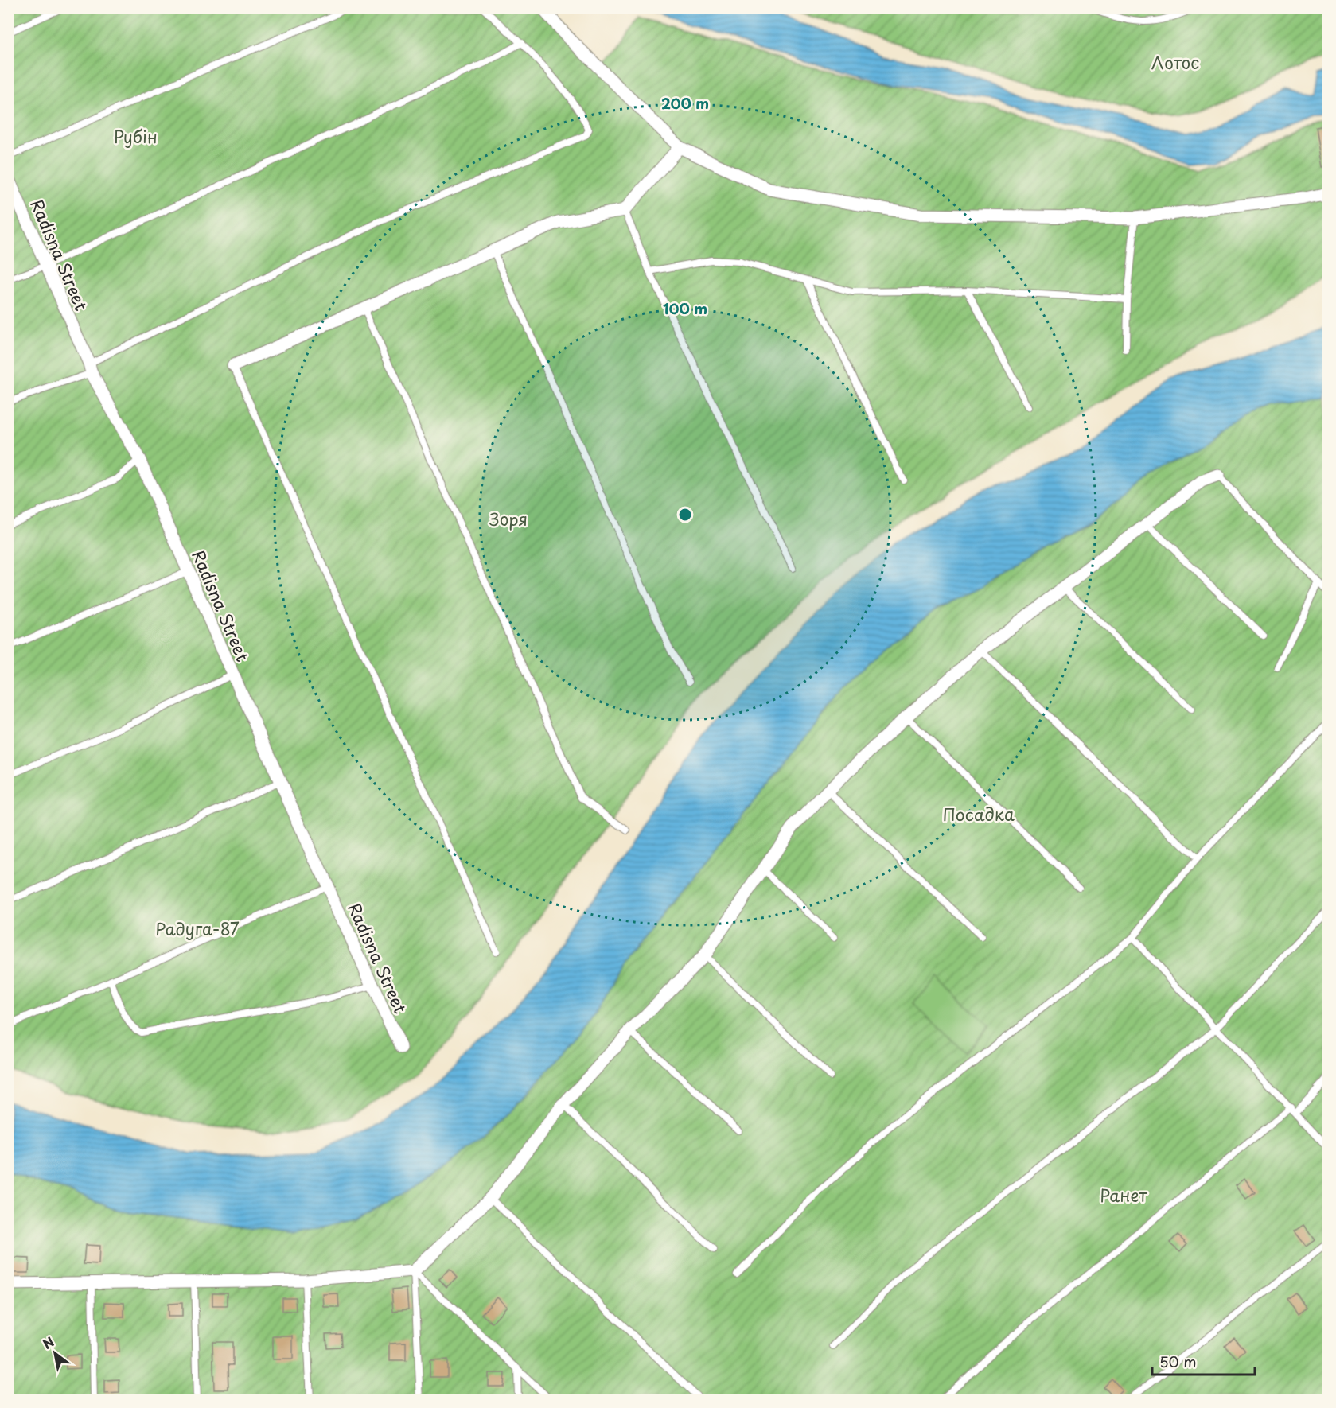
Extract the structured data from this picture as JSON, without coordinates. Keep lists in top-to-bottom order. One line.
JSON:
{"streets":{"street":["Radisna Street"]},"parks":["Лотос","Рубін","Зоря","Посадка","Радуга-87","Ранет"],"scale_bar":"50 m","north":"top left","rings":["200 m","100 m"]}
